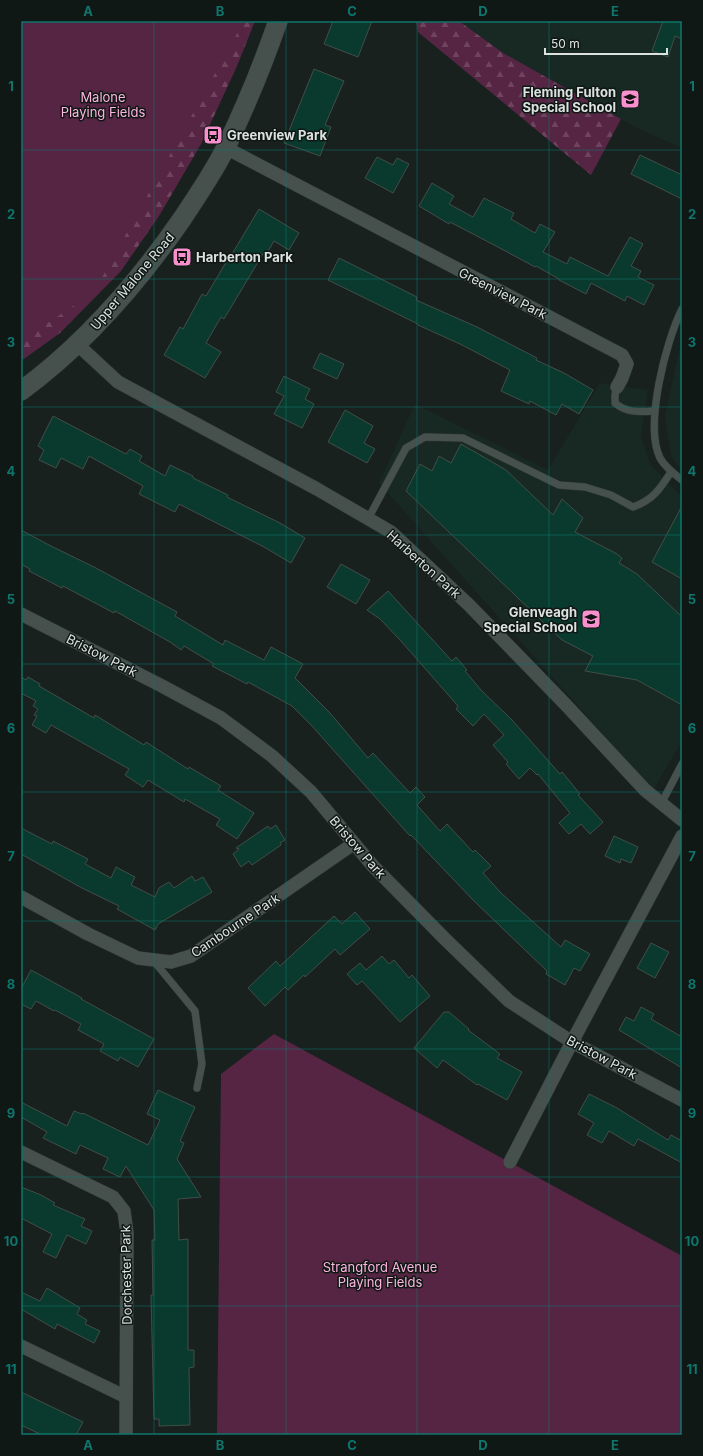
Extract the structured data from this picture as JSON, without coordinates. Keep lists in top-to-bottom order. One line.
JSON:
{"streets":{"main road":["Upper Malone Road"],"street":["Greenview Park","Harberton Park","Bristow Park","Cambourne Park","Dorchester Park"]},"crossings":[["Upper Malone Road","Greenview Park"],["Upper Malone Road","Harberton Park"],["Bristow Park","Cambourne Park"]],"parks":["Malone Playing Fields","Strangford Avenue Playing Fields"],"places":{"school or university":["Fleming Fulton Special School","Glenveagh Special School"],"bus stop":["Greenview Park","Harberton Park"]},"scale_bar":"50 m","grid":{"columns":["A","B","C","D","E"],"rows":["1","2","3","4","5","6","7","8","9","10","11"]}}
